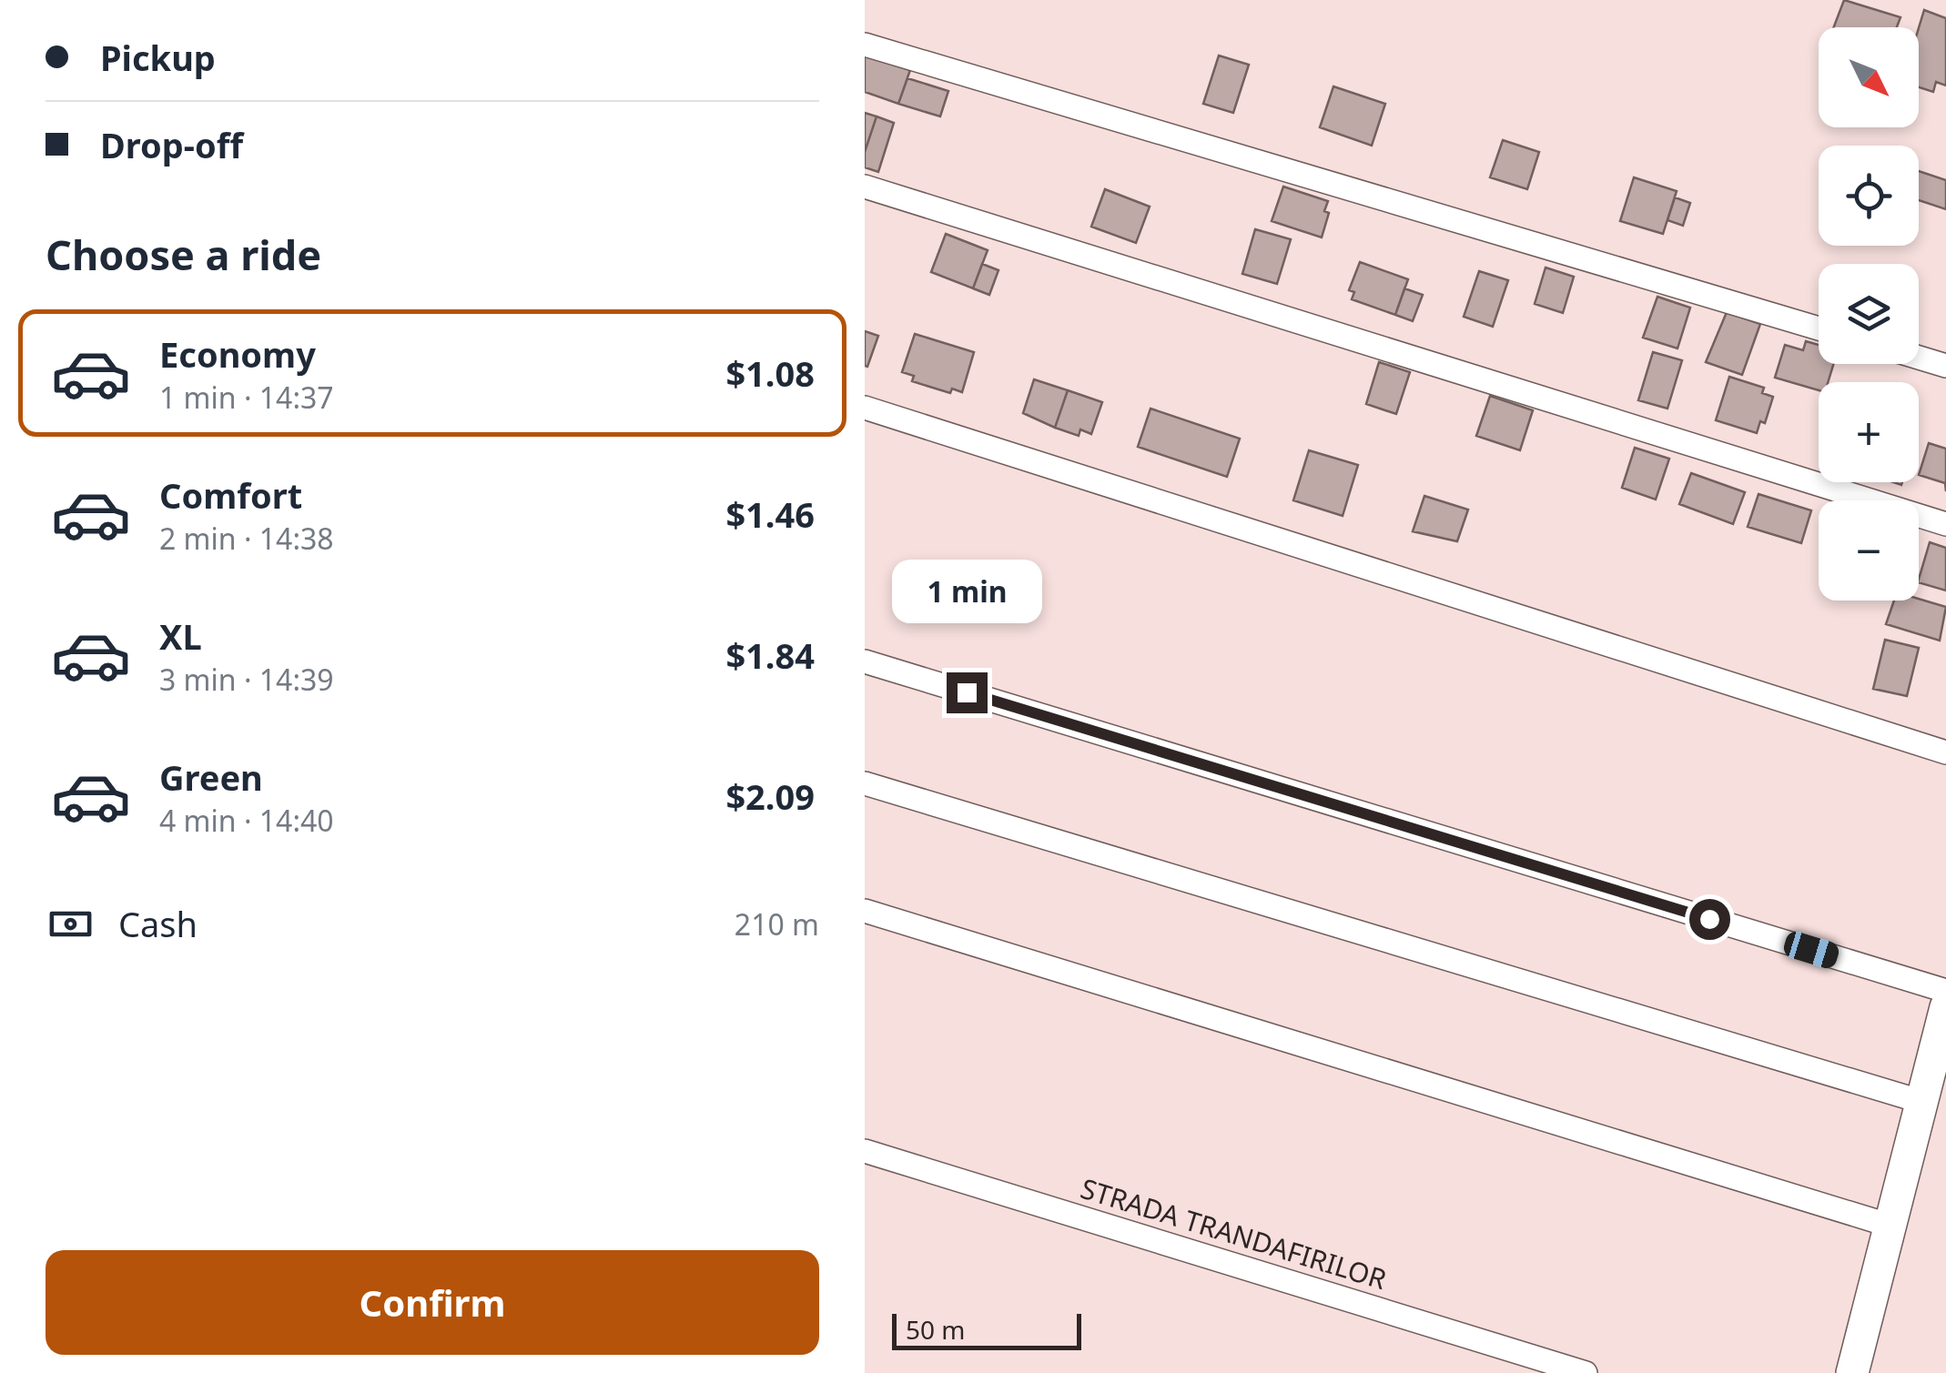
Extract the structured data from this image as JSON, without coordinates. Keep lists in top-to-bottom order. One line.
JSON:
{"streets":{"street":["STRADA TRANDAFIRILOR"]},"scale_bar":"50 m","north":"bottom right","page":{"banner":["Pickup","Drop-off"],"map_buttons":["+","−"],"heading":"Choose a ride","list":[{"name":"Economy","note":"1 min · 14:37","value":"$1.08"},{"name":"Comfort","note":"2 min · 14:38","value":"$1.46"},{"name":"XL","note":"3 min · 14:39","value":"$1.84"},{"name":"Green","note":"4 min · 14:40","value":"$2.09"}],"bubble":"1 min","pay":["Cash","210 m"],"buttons":"Confirm","scale":"50 m"}}
